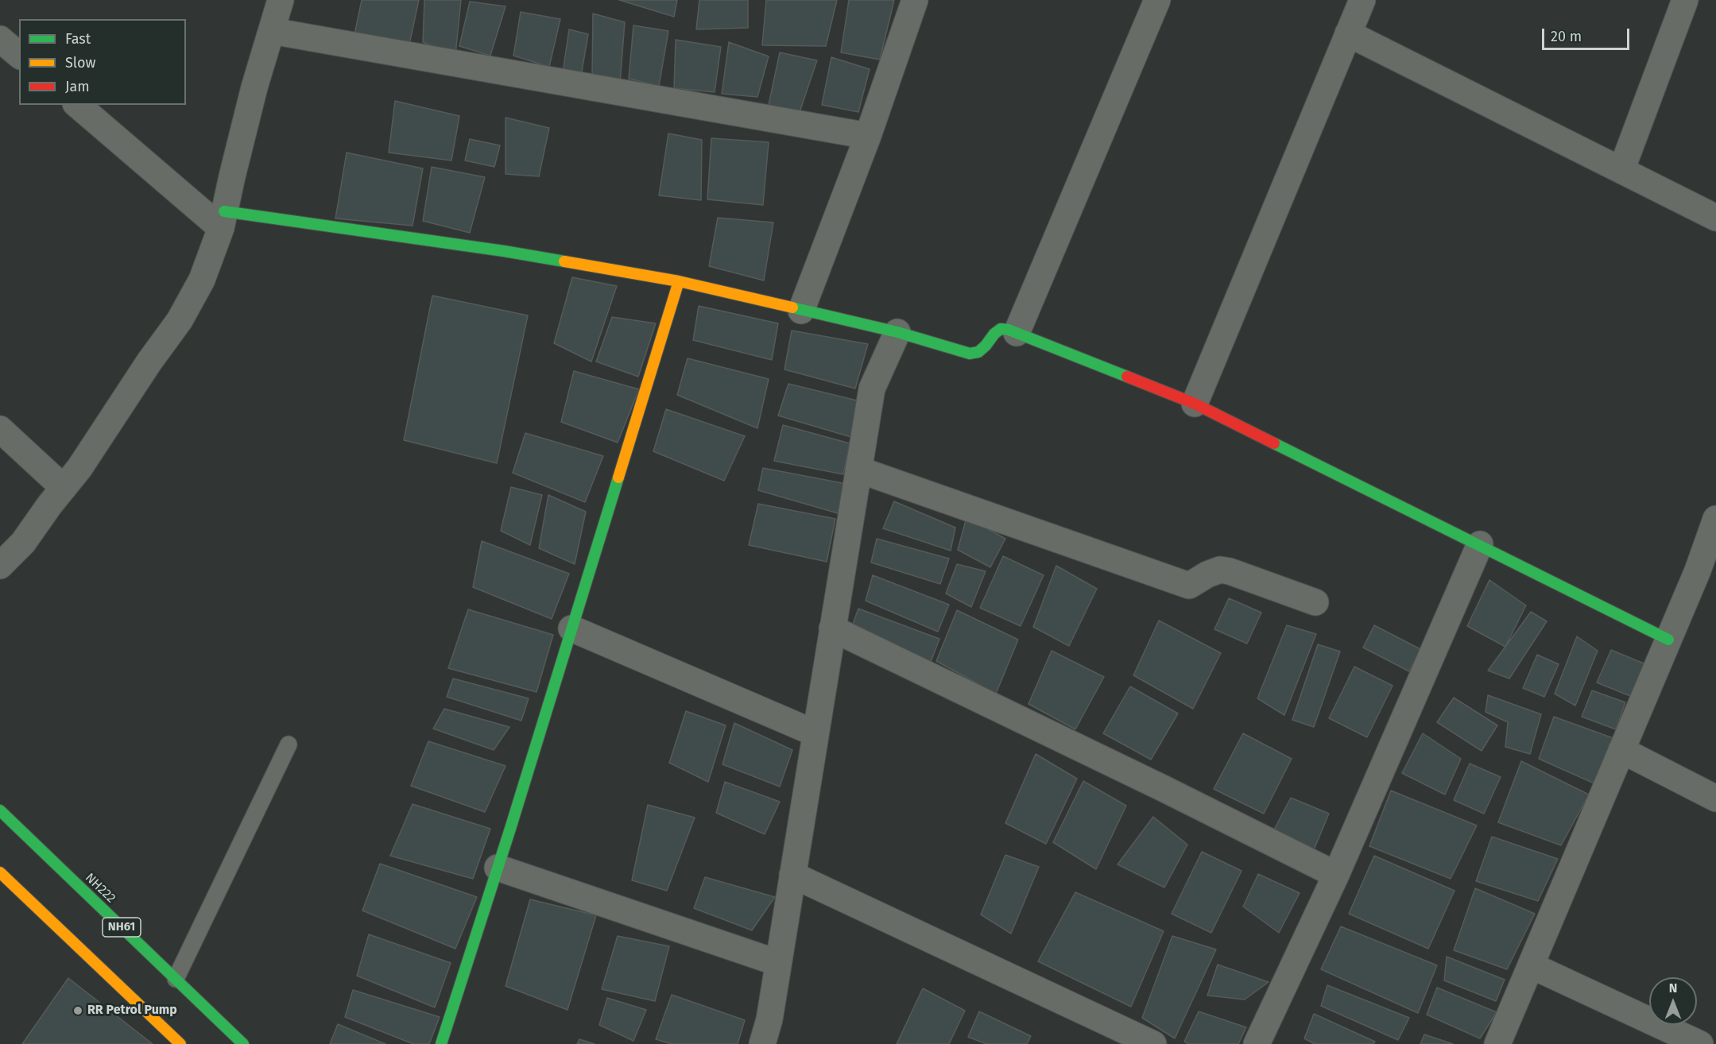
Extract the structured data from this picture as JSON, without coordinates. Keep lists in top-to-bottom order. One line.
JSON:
{"streets":{"main road":["NH222","NH61"]},"places":["RR Petrol Pump"],"legend":["Fast","Slow","Jam"],"scale_bar":"20 m","north":"top"}
